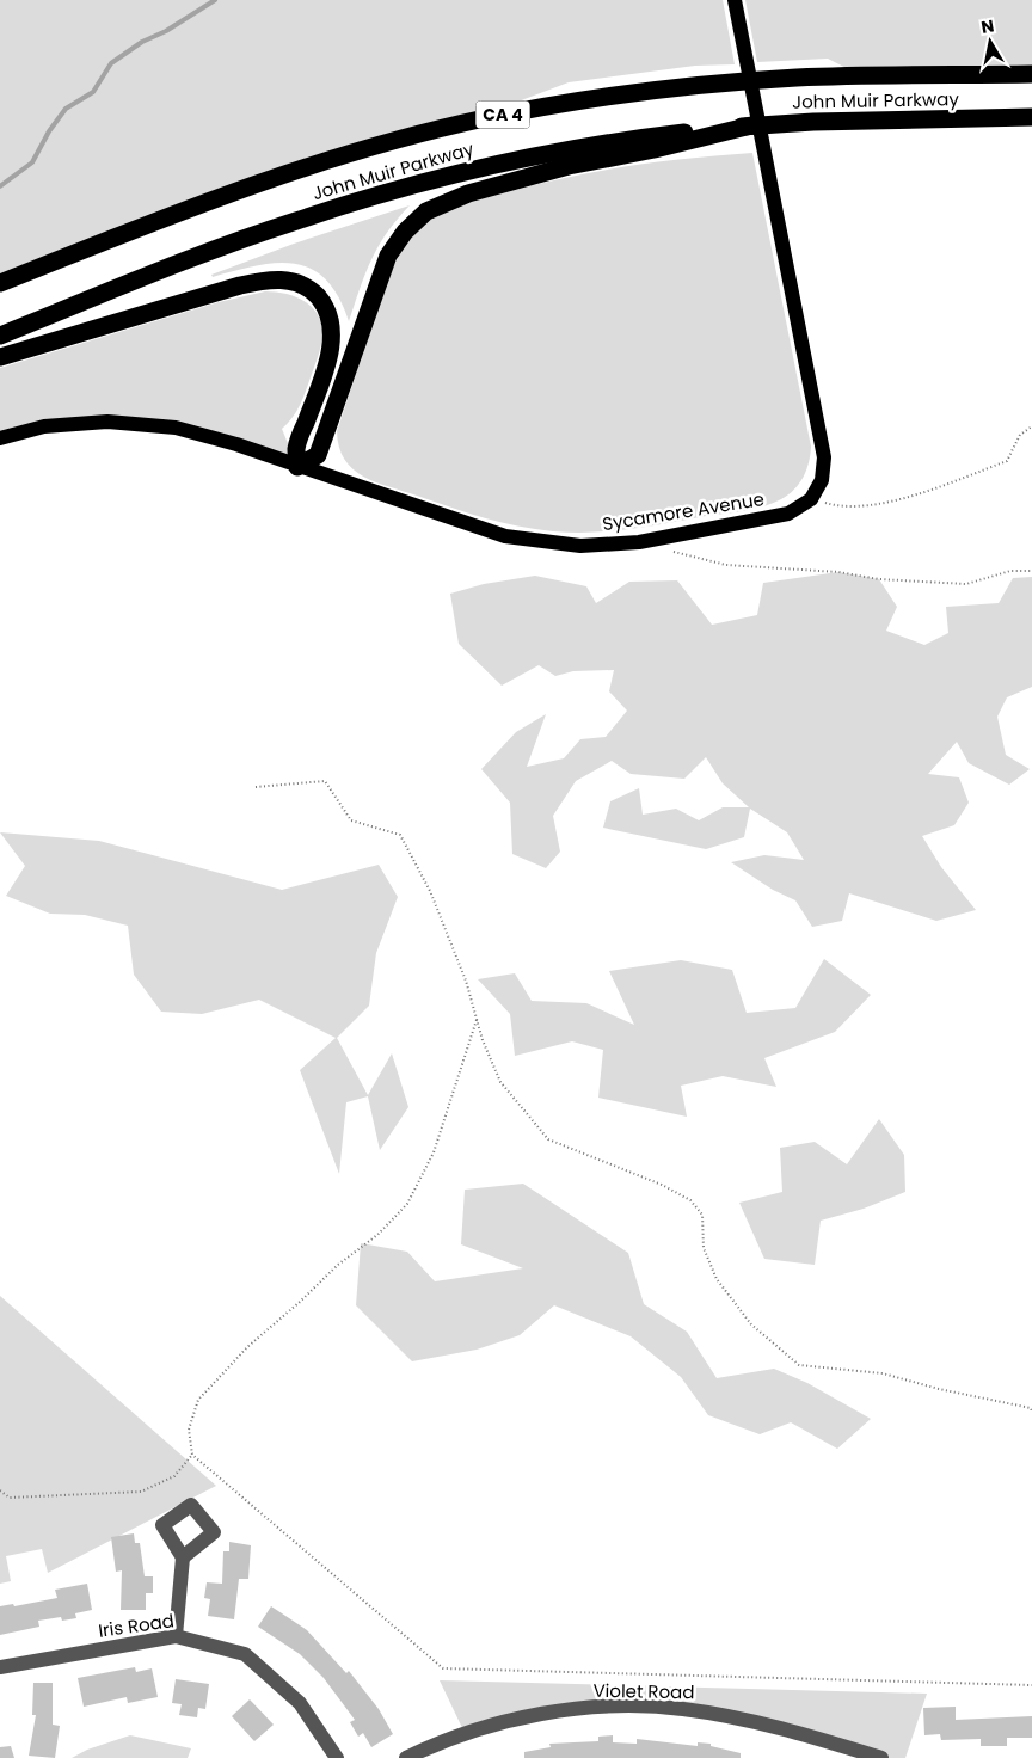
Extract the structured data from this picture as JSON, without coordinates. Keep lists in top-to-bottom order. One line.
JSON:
{"streets":{"highway":["John Muir Parkway","CA 4"],"main road":["Sycamore Avenue"],"street":["Iris Road","Violet Road"]},"north":"top"}
